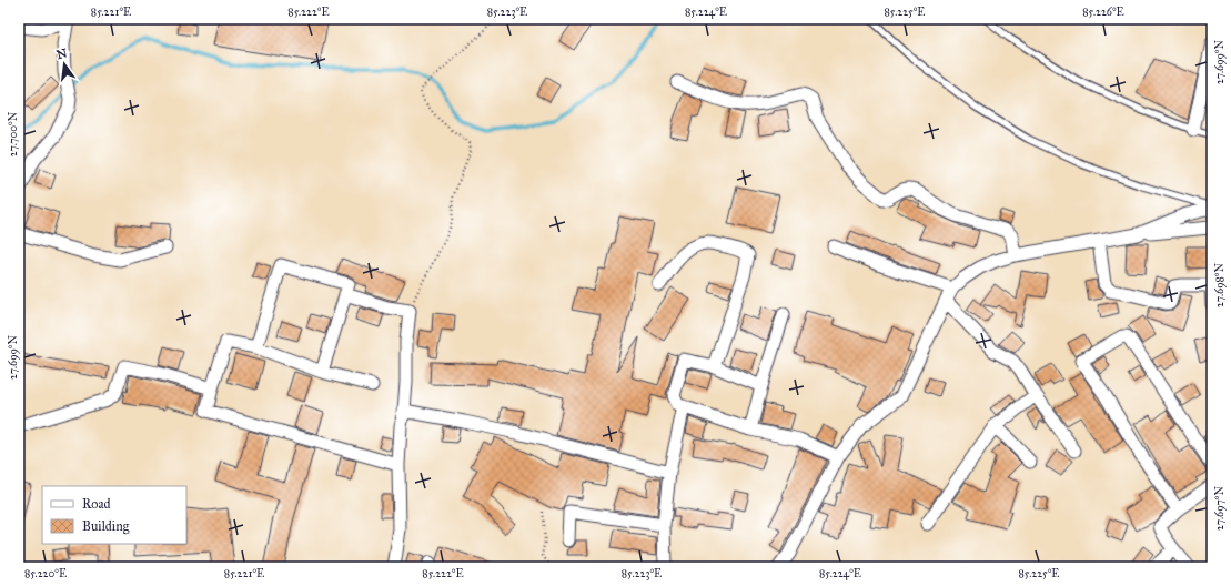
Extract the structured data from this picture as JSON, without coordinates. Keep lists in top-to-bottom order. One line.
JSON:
{"legend":["Road","Building"],"north":"top","coordinates":["85.221°E","85.222°E","85.223°E","85.224°E","85.225°E","85.226°E","27.699°N","27.700°N","27.698°N","27.697°N","85.220°E"]}
